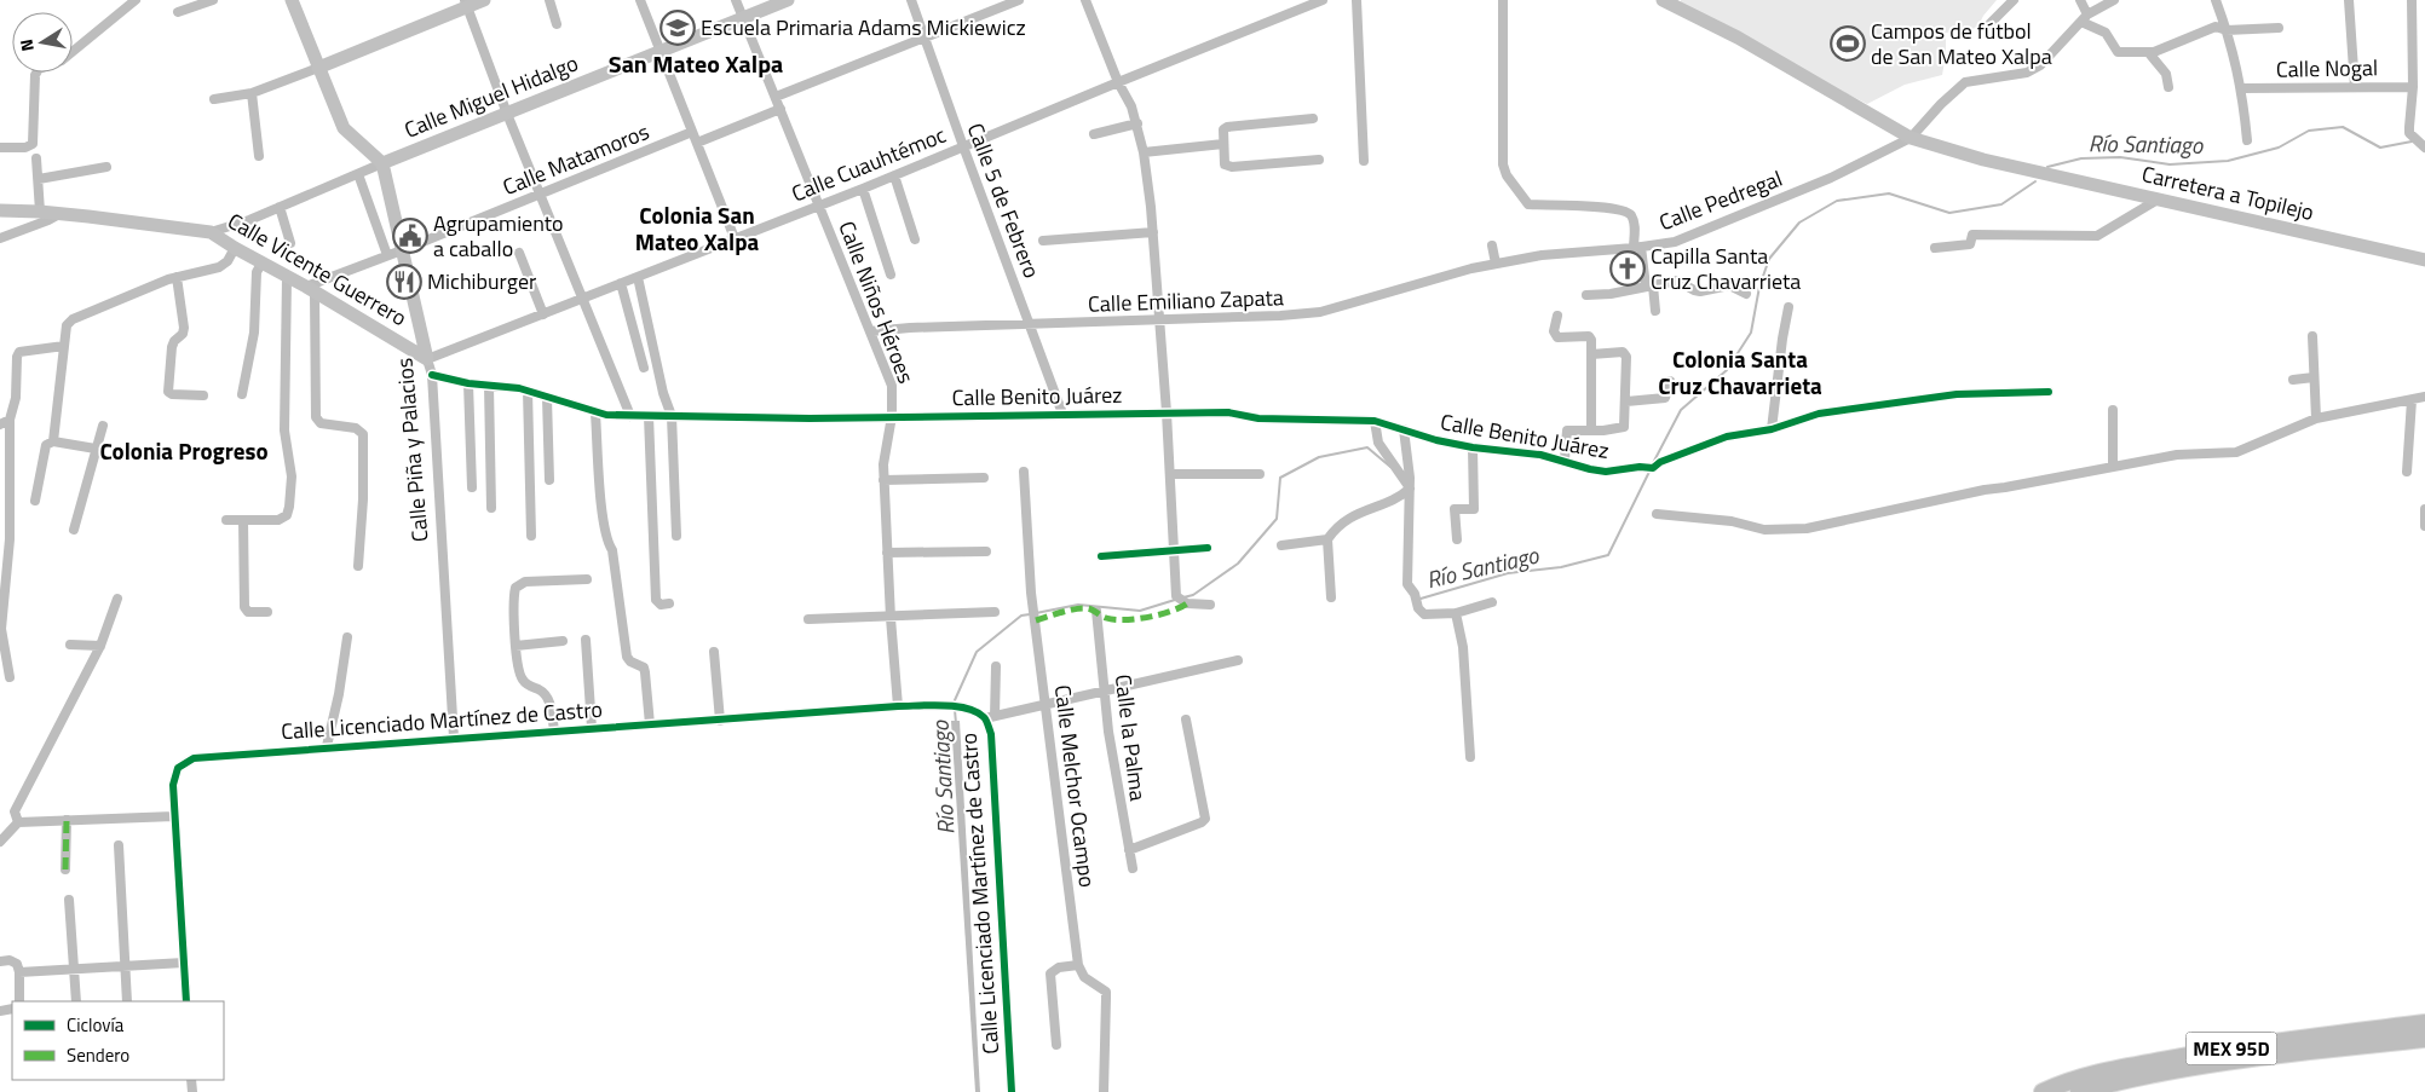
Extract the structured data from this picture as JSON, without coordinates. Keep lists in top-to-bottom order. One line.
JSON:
{"streets":{"highway":["MEX 95D"],"main road":["Calle Miguel Hidalgo","Carretera a Topilejo","Calle Vicente Guerrero","Calle Piña y Palacios"],"street":["Calle Nogal","Calle Matamoros","Calle Cuauhtémoc","Calle 5 de Febrero","Calle Pedregal","Calle Emiliano Zapata","Calle Niños Héroes","Calle Benito Juárez","Calle Licenciado Martínez de Castro","Calle la Palma","Calle Melchor Ocampo"]},"crossings":[["Calle Miguel Hidalgo","Calle Vicente Guerrero"],["Calle Miguel Hidalgo","Calle Niños Héroes"],["Calle Miguel Hidalgo","Calle Piña y Palacios"],["Calle Matamoros","Calle Vicente Guerrero"],["Calle Matamoros","Calle Piña y Palacios"],["Calle Cuauhtémoc","Calle 5 de Febrero"],["Calle Cuauhtémoc","Calle Vicente Guerrero"],["Calle Cuauhtémoc","Calle Niños Héroes"],["Calle Cuauhtémoc","Calle Piña y Palacios"],["Carretera a Topilejo","Calle Pedregal"],["Calle 5 de Febrero","Calle Emiliano Zapata"],["Calle 5 de Febrero","Calle Benito Juárez"],["Calle Pedregal","Calle Emiliano Zapata"],["Calle Vicente Guerrero","Calle Piña y Palacios"],["Calle Emiliano Zapata","Calle Niños Héroes"],["Calle Niños Héroes","Calle Benito Juárez"],["Calle Niños Héroes","Calle Licenciado Martínez de Castro"],["Calle Benito Juárez","Calle Piña y Palacios"],["Calle Piña y Palacios","Calle Licenciado Martínez de Castro"]],"districts":["San Mateo Xalpa","Colonia San Mateo Xalpa","Colonia Santa Cruz Chavarrieta","Colonia Progreso"],"water":["Río Santiago"],"places":{"school or university":["Escuela Primaria Adams Mickiewicz"],"sports":["Campos de fútbol de San Mateo Xalpa"],"public building":["Agrupamiento a caballo"],"church":["Capilla Santa Cruz Chavarrieta"],"restaurant":["Michiburger"]},"legend":["Ciclovía","Sendero"],"north":"left"}
